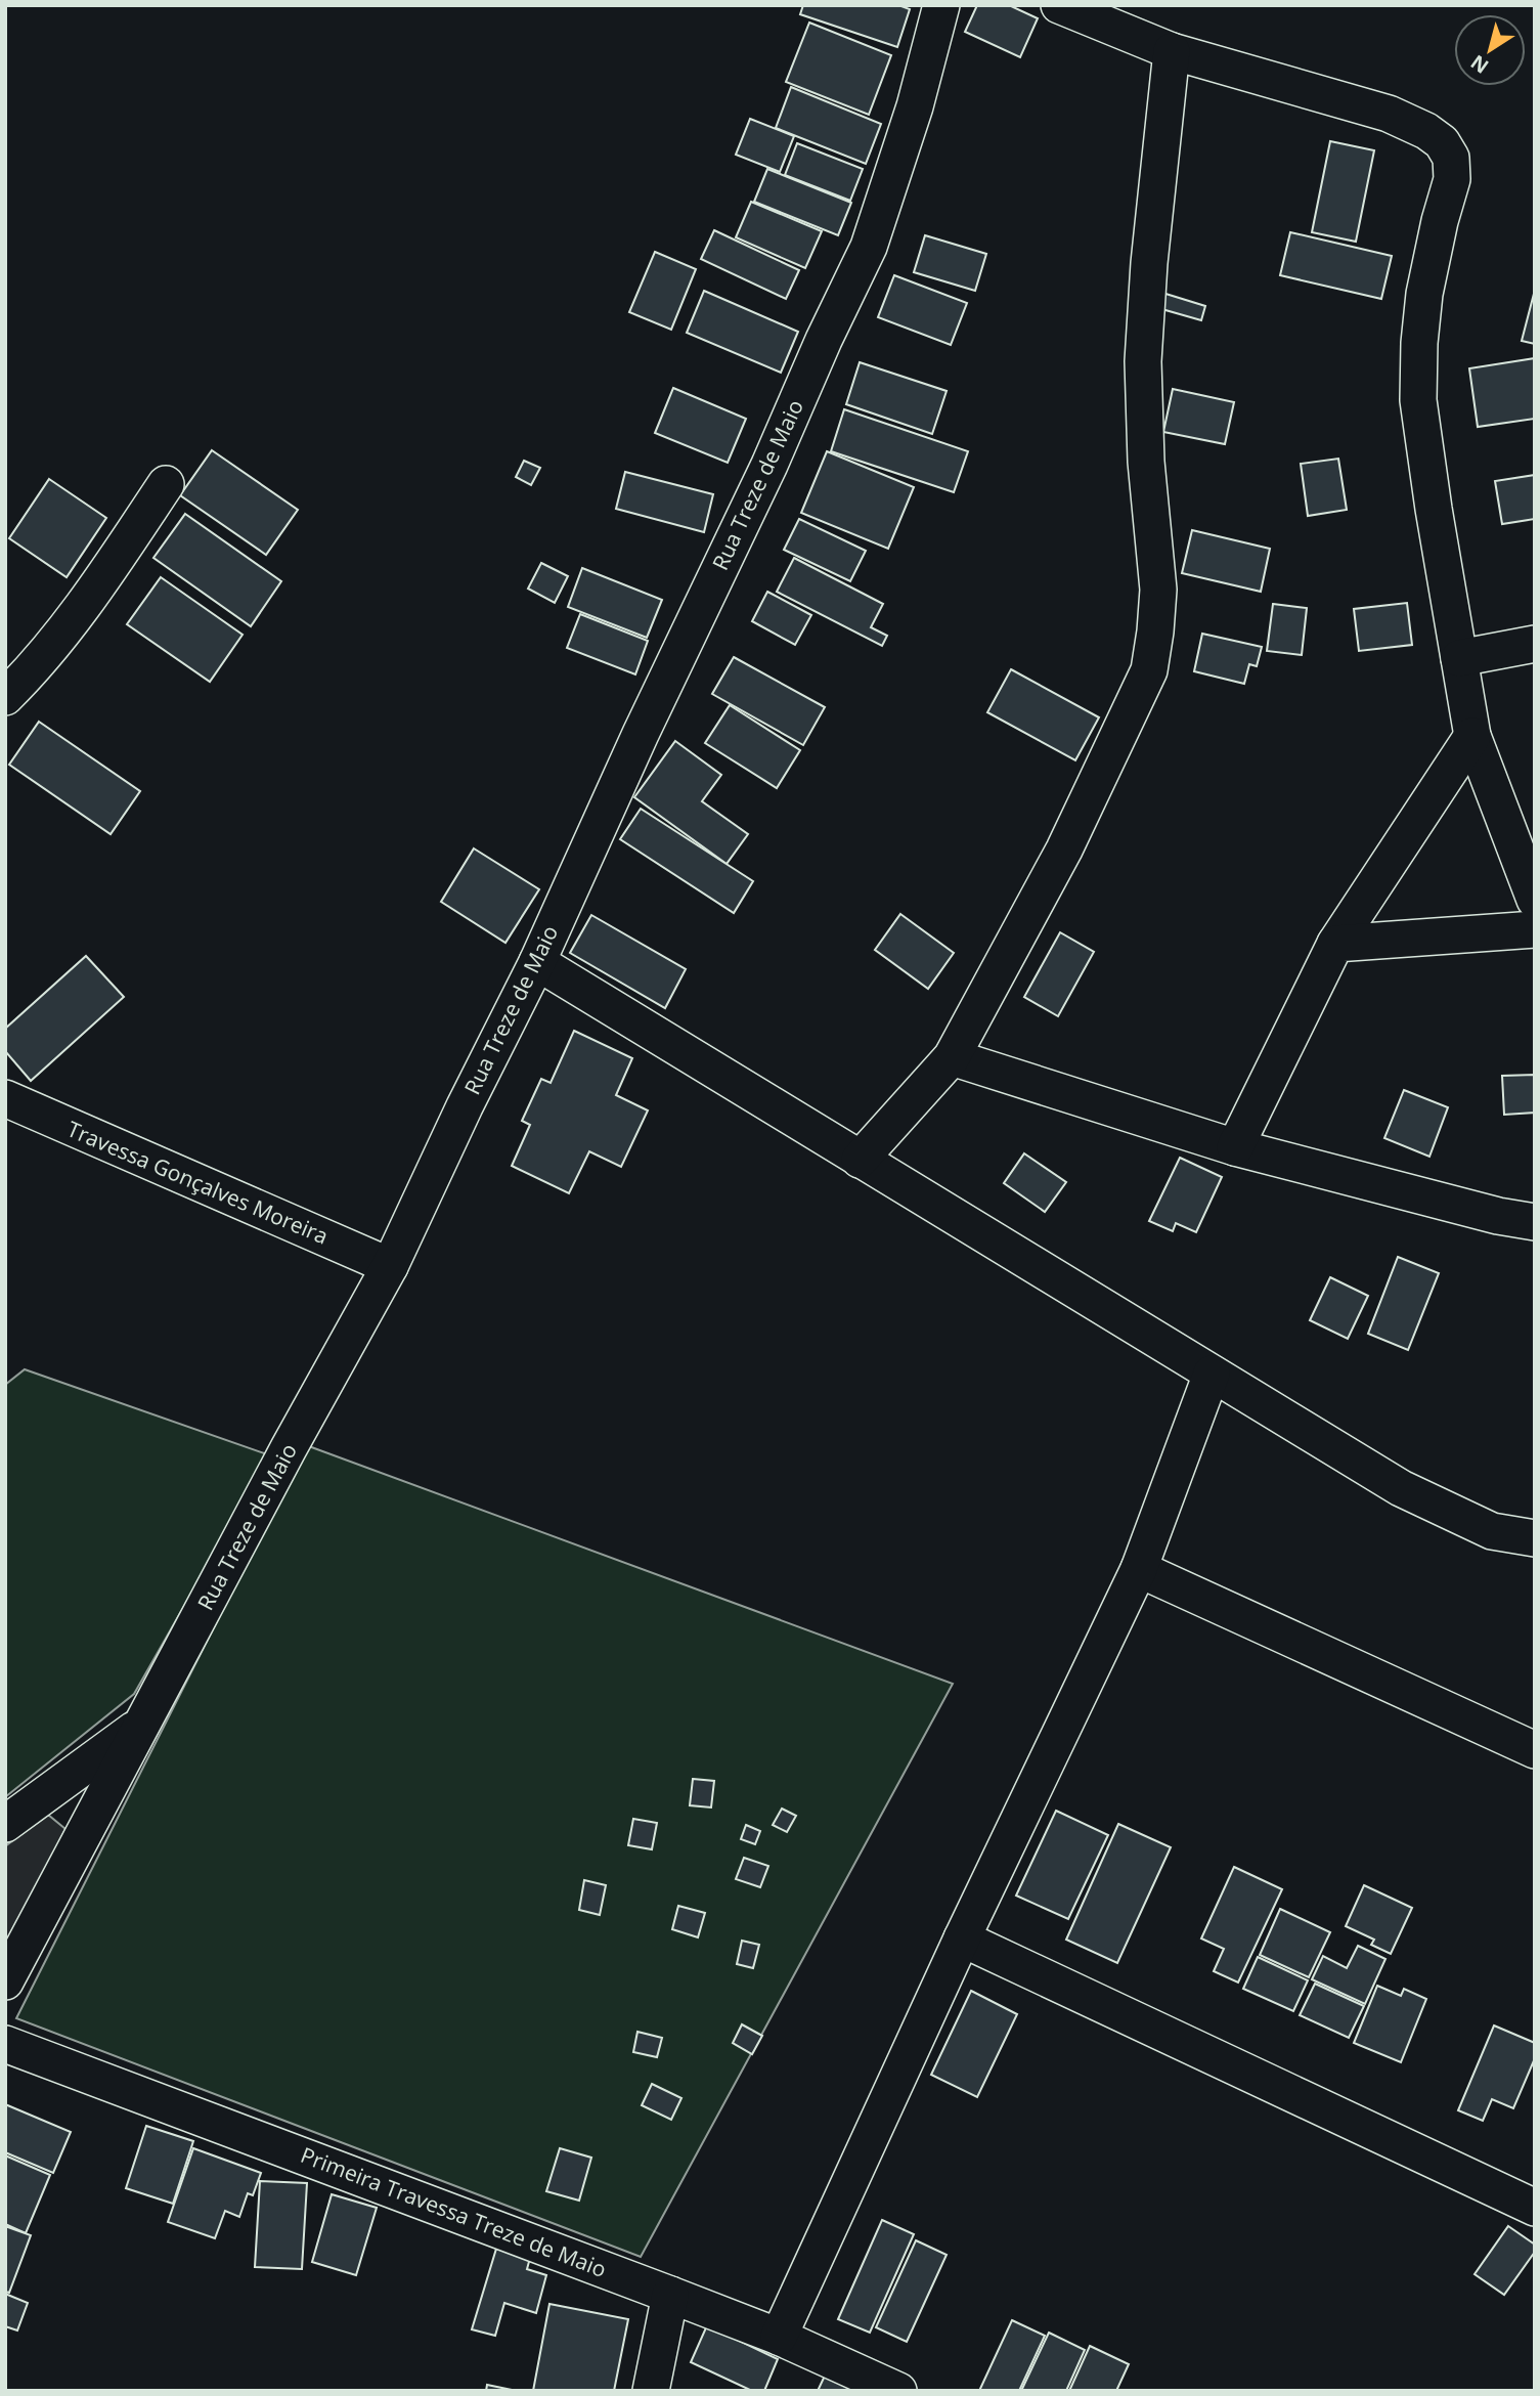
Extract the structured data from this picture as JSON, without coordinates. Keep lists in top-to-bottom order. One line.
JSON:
{"streets":{"street":["Rua Treze de Maio","Travessa Gonçalves Moreira","Primeira Travessa Treze de Maio"]},"crossings":[["Rua Treze de Maio","Travessa Gonçalves Moreira"]],"north":"bottom left"}
